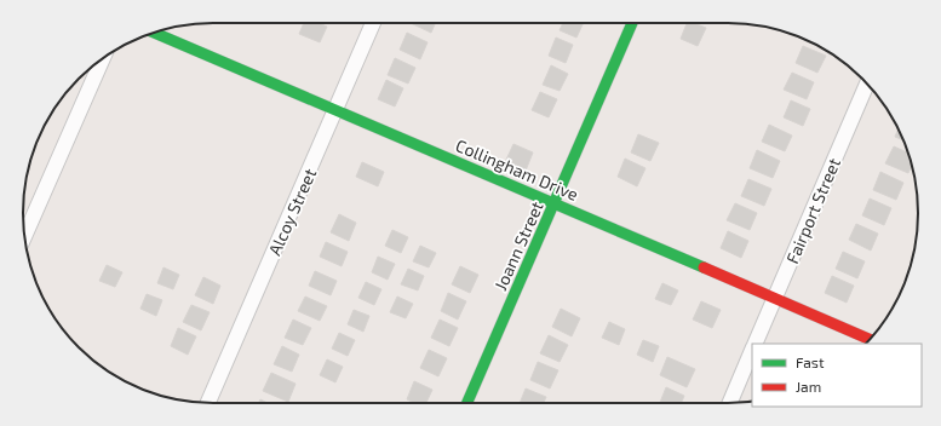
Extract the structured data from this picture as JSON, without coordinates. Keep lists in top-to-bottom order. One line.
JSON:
{"streets":{"street":["Collingham Drive","Fairport Street","Alcoy Street","Joann Street"]},"crossings":[["Collingham Drive","Fairport Street"],["Collingham Drive","Alcoy Street"],["Collingham Drive","Joann Street"]],"legend":["Fast","Jam"]}
